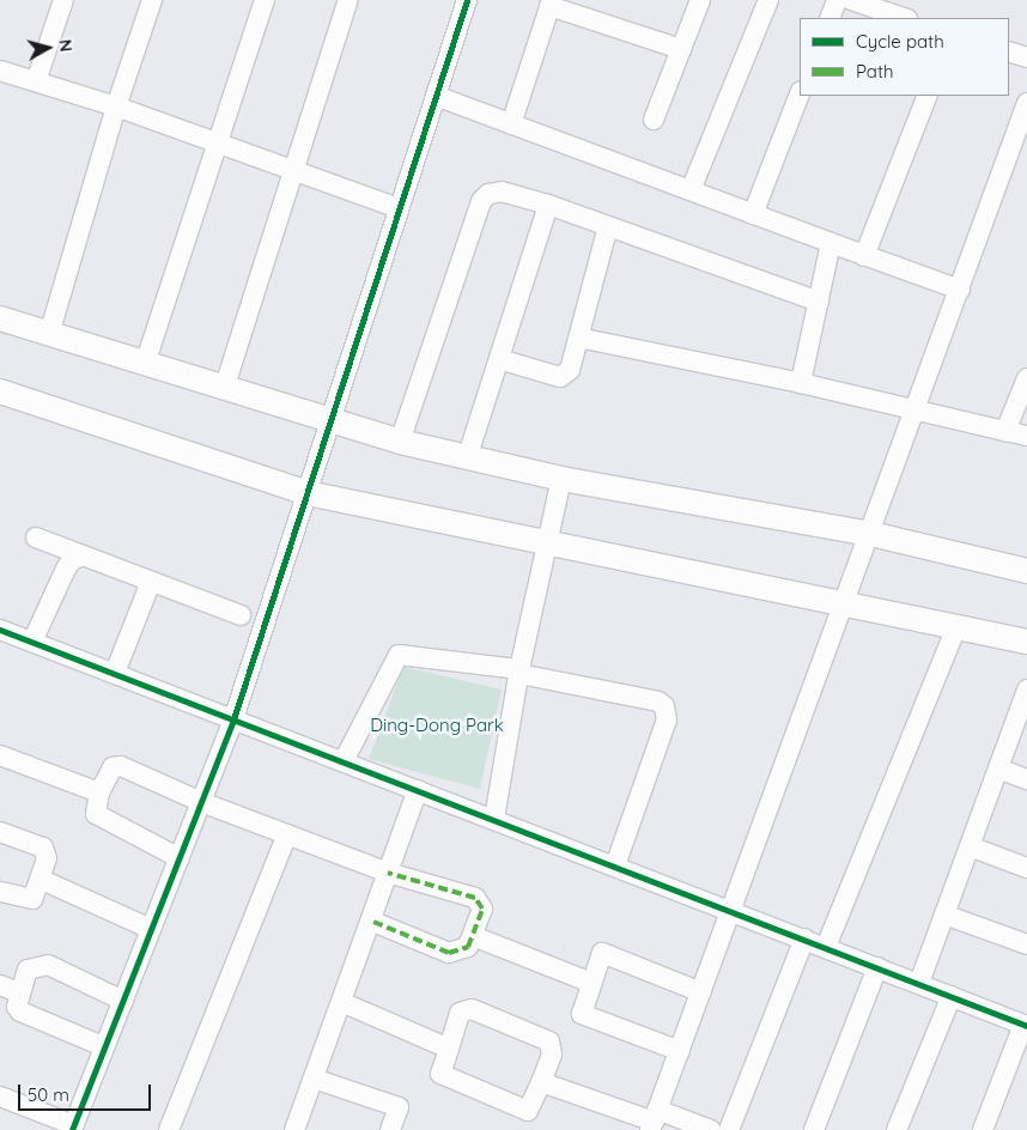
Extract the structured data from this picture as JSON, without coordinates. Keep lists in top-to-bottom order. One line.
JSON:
{"parks":["Ding-Dong Park"],"legend":["Cycle path","Path"],"scale_bar":"50 m","north":"right"}
